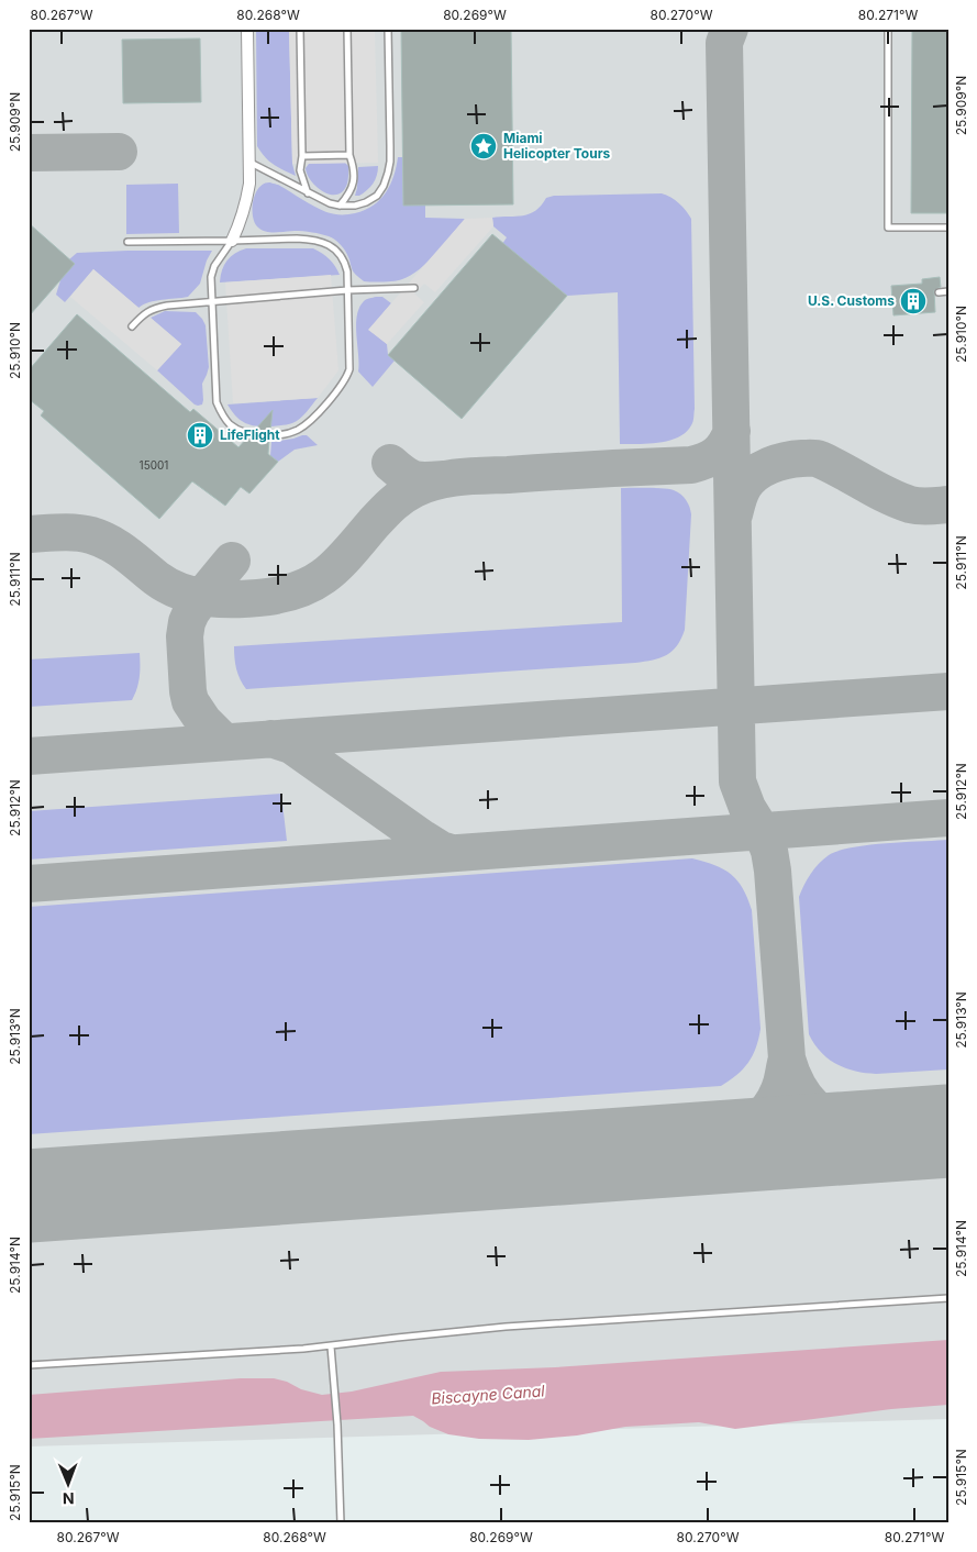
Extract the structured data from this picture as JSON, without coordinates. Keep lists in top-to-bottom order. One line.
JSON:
{"water":["Biscayne Canal"],"places":{"place":["Miami Helicopter Tours"],"building":["U.S. Customs","LifeFlight"]},"house_numbers":["15001"],"north":"bottom","coordinates":["80.267°W","80.268°W","80.269°W","80.270°W","80.271°W","25.909°N","25.910°N","25.911°N","25.912°N","25.913°N","25.914°N","25.915°N"]}
